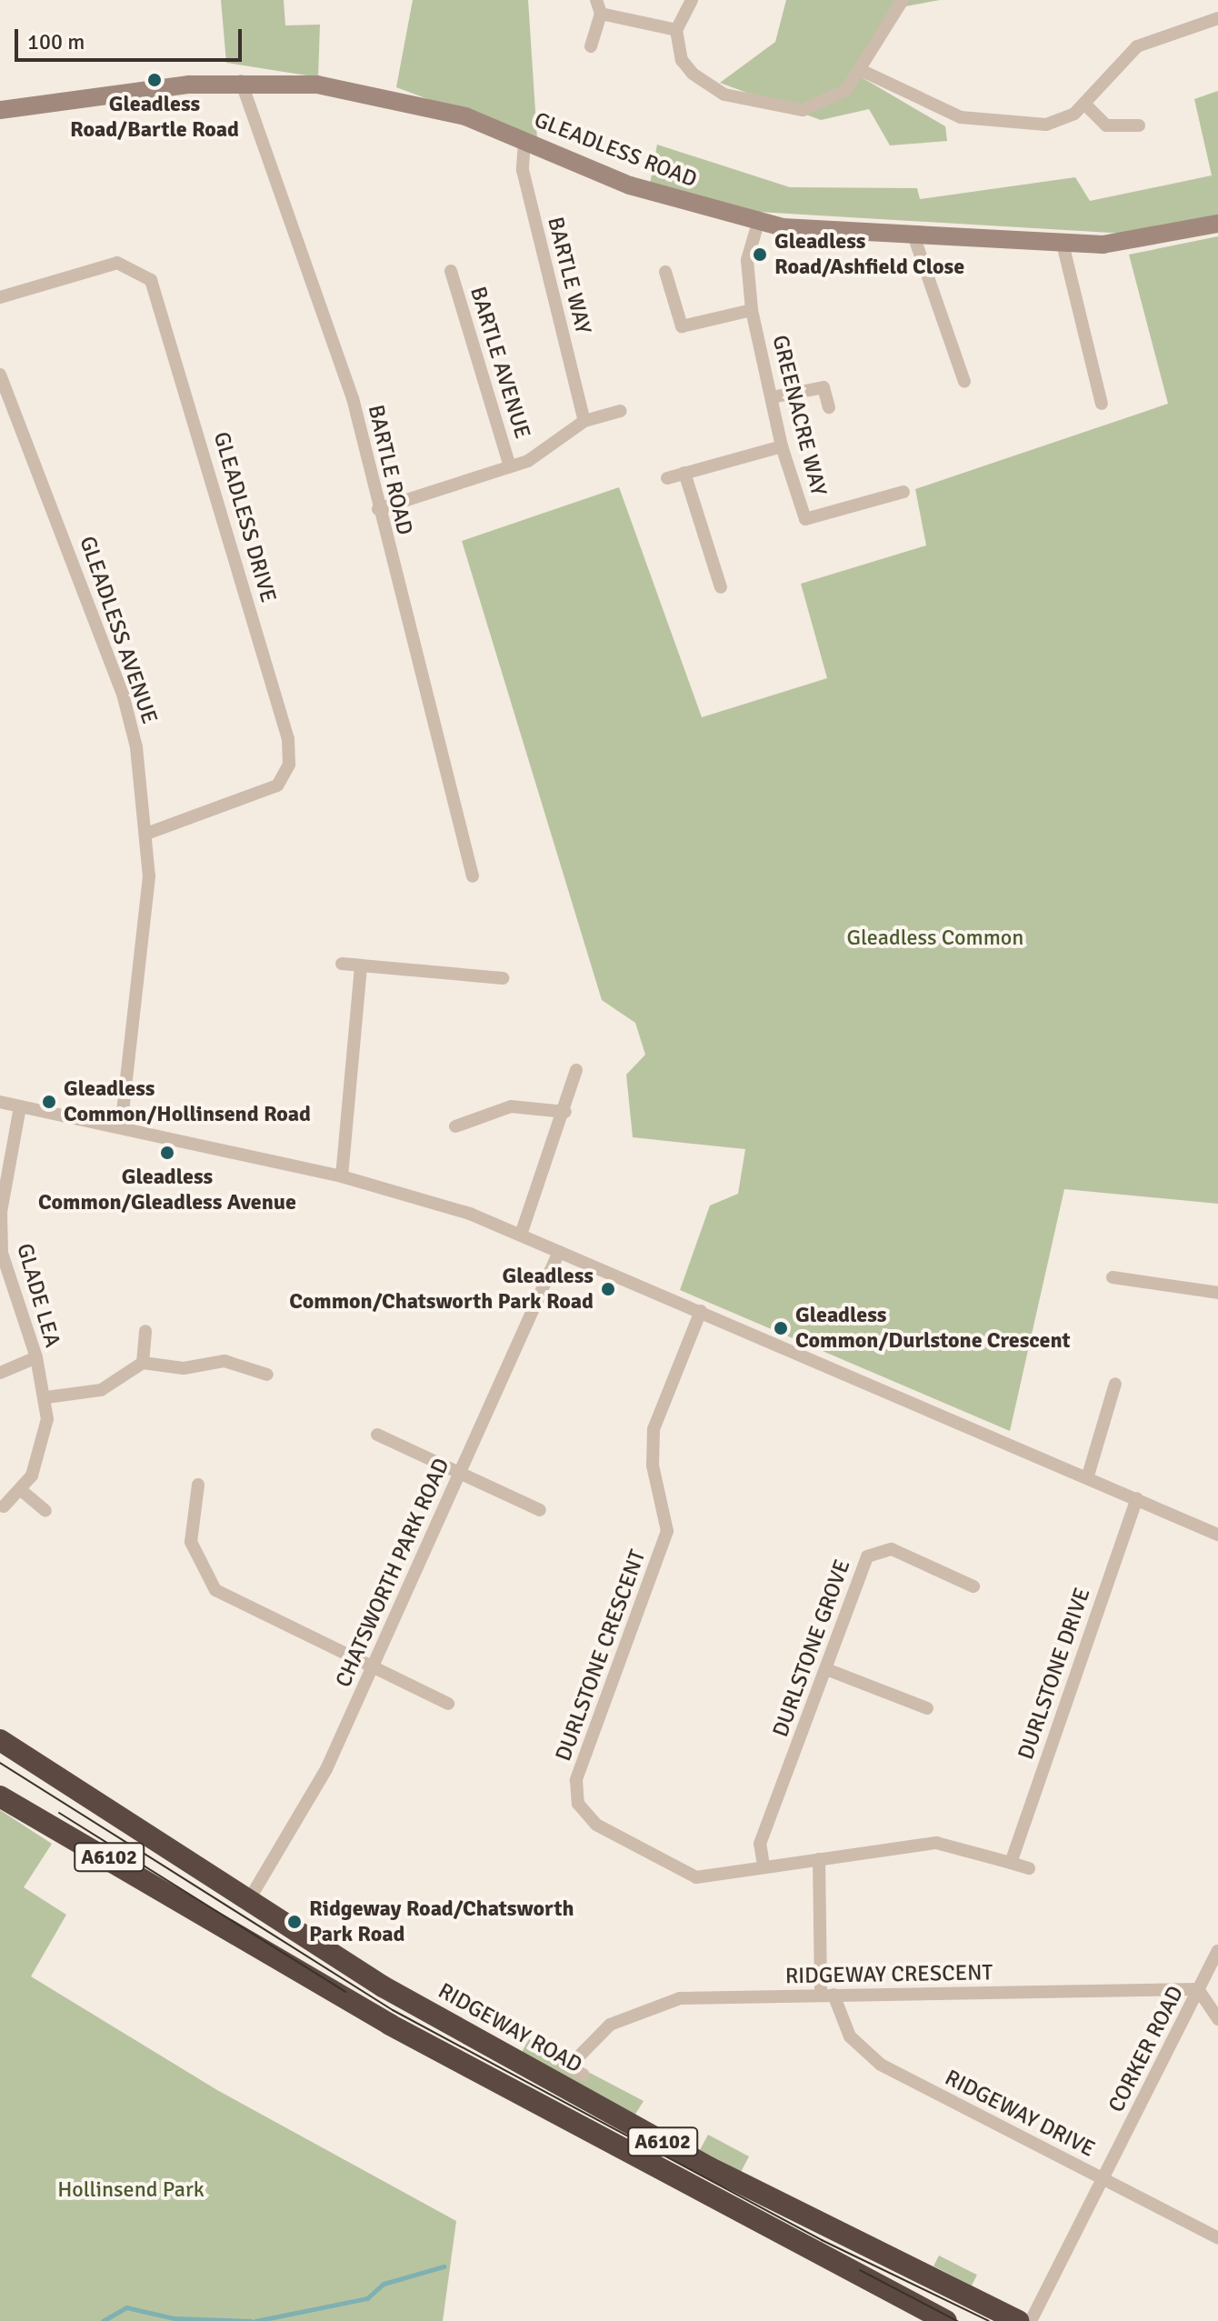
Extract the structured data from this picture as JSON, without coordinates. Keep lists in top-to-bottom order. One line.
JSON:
{"streets":{"highway":["A6102","RIDGEWAY ROAD"],"main road":["GLEADLESS ROAD"],"street":["BARTLE WAY","BARTLE AVENUE","GREENACRE WAY","BARTLE ROAD","GLEADLESS DRIVE","GLEADLESS AVENUE","GLADE LEA","CHATSWORTH PARK ROAD","DURLSTONE GROVE","DURLSTONE CRESCENT","DURLSTONE DRIVE","RIDGEWAY CRESCENT","CORKER ROAD","RIDGEWAY DRIVE"]},"crossings":[["GLEADLESS ROAD","BARTLE WAY"],["GLEADLESS ROAD","GREENACRE WAY"],["GLEADLESS ROAD","BARTLE ROAD"],["GLEADLESS DRIVE","GLEADLESS AVENUE"],["CHATSWORTH PARK ROAD","RIDGEWAY ROAD"],["DURLSTONE GROVE","DURLSTONE CRESCENT"],["DURLSTONE CRESCENT","RIDGEWAY DRIVE"],["RIDGEWAY CRESCENT","CORKER ROAD"],["RIDGEWAY CRESCENT","RIDGEWAY DRIVE"],["CORKER ROAD","RIDGEWAY DRIVE"]],"parks":["Gleadless Common","Hollinsend Park"],"places":["Gleadless Road/Bartle Road","Gleadless Road/Ashfield Close","Gleadless Common/Hollinsend Road","Gleadless Common/Gleadless Avenue","Gleadless Common/Chatsworth Park Road","Gleadless Common/Durlstone Crescent","Ridgeway Road/Chatsworth Park Road"],"scale_bar":"100 m"}
